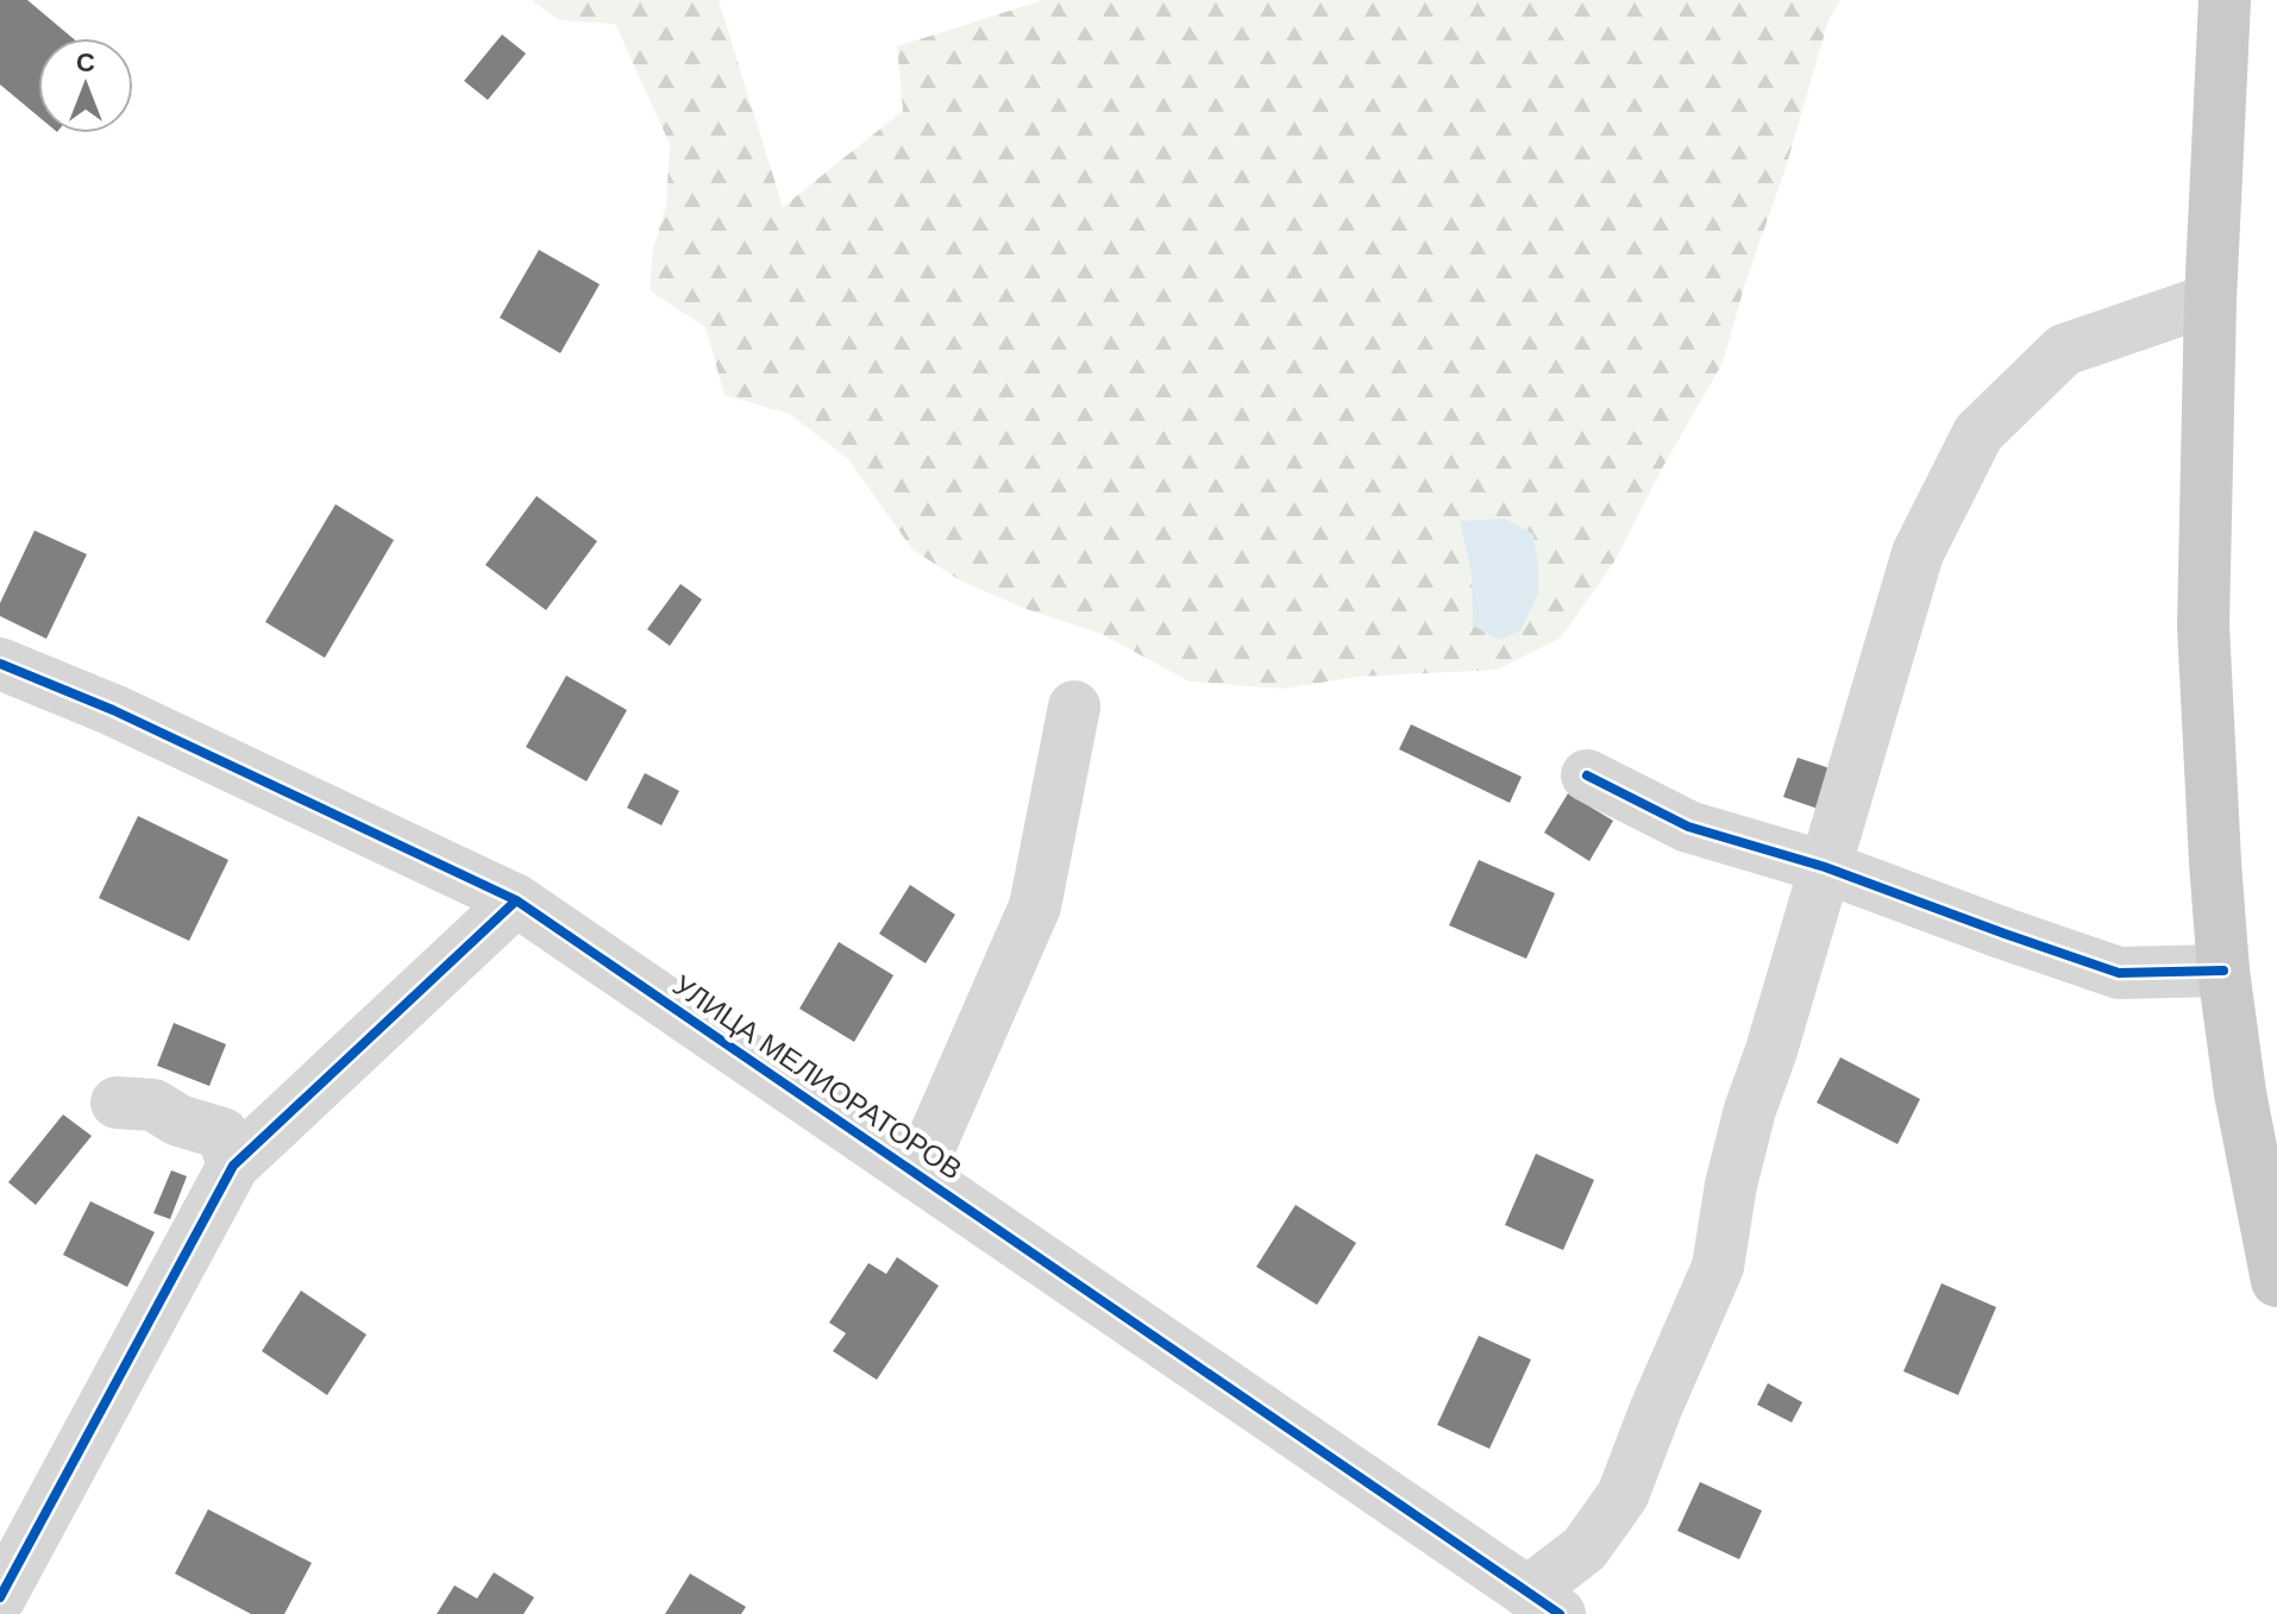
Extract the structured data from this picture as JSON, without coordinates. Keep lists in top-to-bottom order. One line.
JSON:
{"streets":{"street":["УЛИЦА МЕЛИОРАТОРОВ"]},"north":"top"}
